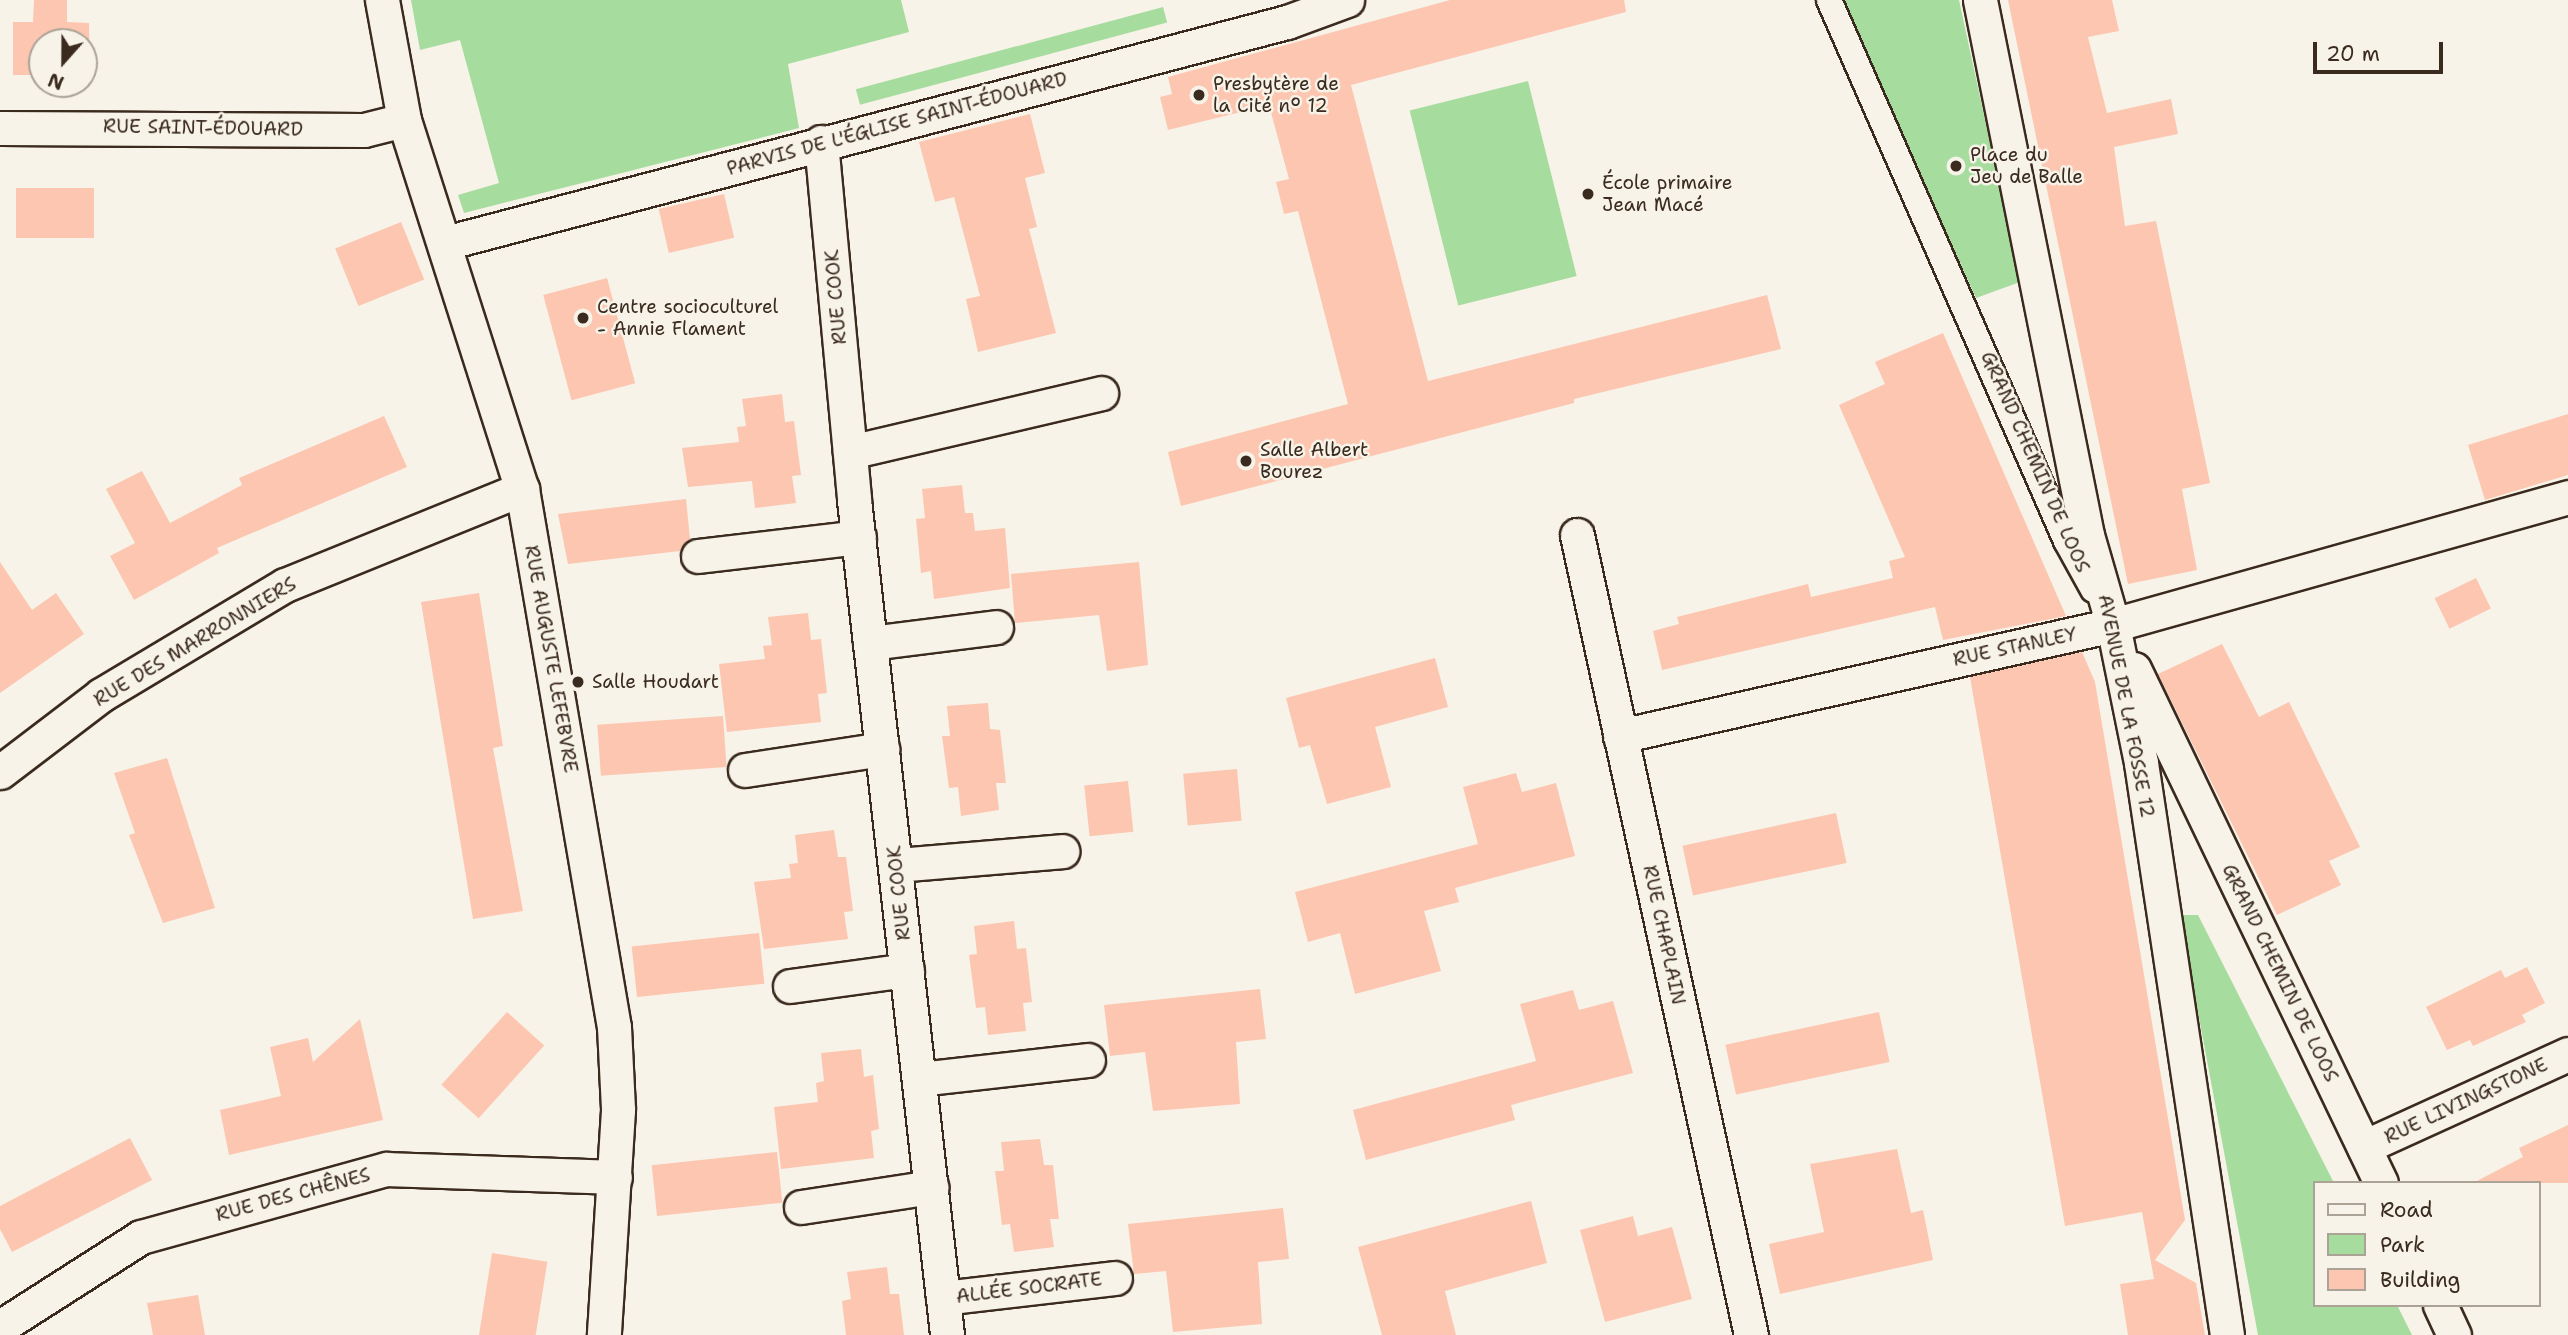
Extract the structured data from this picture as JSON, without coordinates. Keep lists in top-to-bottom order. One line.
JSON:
{"streets":{"street":["PARVIS DE L'ÉGLISE SAINT-ÉDOUARD","RUE SAINT-ÉDOUARD","RUE COOK","GRAND CHEMIN DE LOOS","RUE DES MARRONNIERS","RUE STANLEY","RUE AUGUSTE LEFEBVRE","AVENUE DE LA FOSSE 12","RUE CHAPLAIN","RUE LIVINGSTONE","RUE DES CHÊNES","ALLÉE SOCRATE"]},"crossings":[["PARVIS DE L'ÉGLISE SAINT-ÉDOUARD","RUE COOK"],["PARVIS DE L'ÉGLISE SAINT-ÉDOUARD","RUE AUGUSTE LEFEBVRE"],["RUE SAINT-ÉDOUARD","RUE AUGUSTE LEFEBVRE"],["RUE COOK","ALLÉE SOCRATE"],["GRAND CHEMIN DE LOOS","RUE STANLEY"],["GRAND CHEMIN DE LOOS","AVENUE DE LA FOSSE 12"],["GRAND CHEMIN DE LOOS","RUE LIVINGSTONE"],["RUE DES MARRONNIERS","RUE AUGUSTE LEFEBVRE"],["RUE STANLEY","AVENUE DE LA FOSSE 12"],["RUE STANLEY","RUE CHAPLAIN"],["RUE AUGUSTE LEFEBVRE","RUE DES CHÊNES"]],"places":["Presbytère de la Cité n° 12","Place du Jeu de Balle","École primaire Jean Macé","Centre socioculturel - Annie Flament","Salle Albert Bourez","Salle Houdart"],"legend":["Road","Park","Building"],"scale_bar":"20 m","north":"bottom"}
